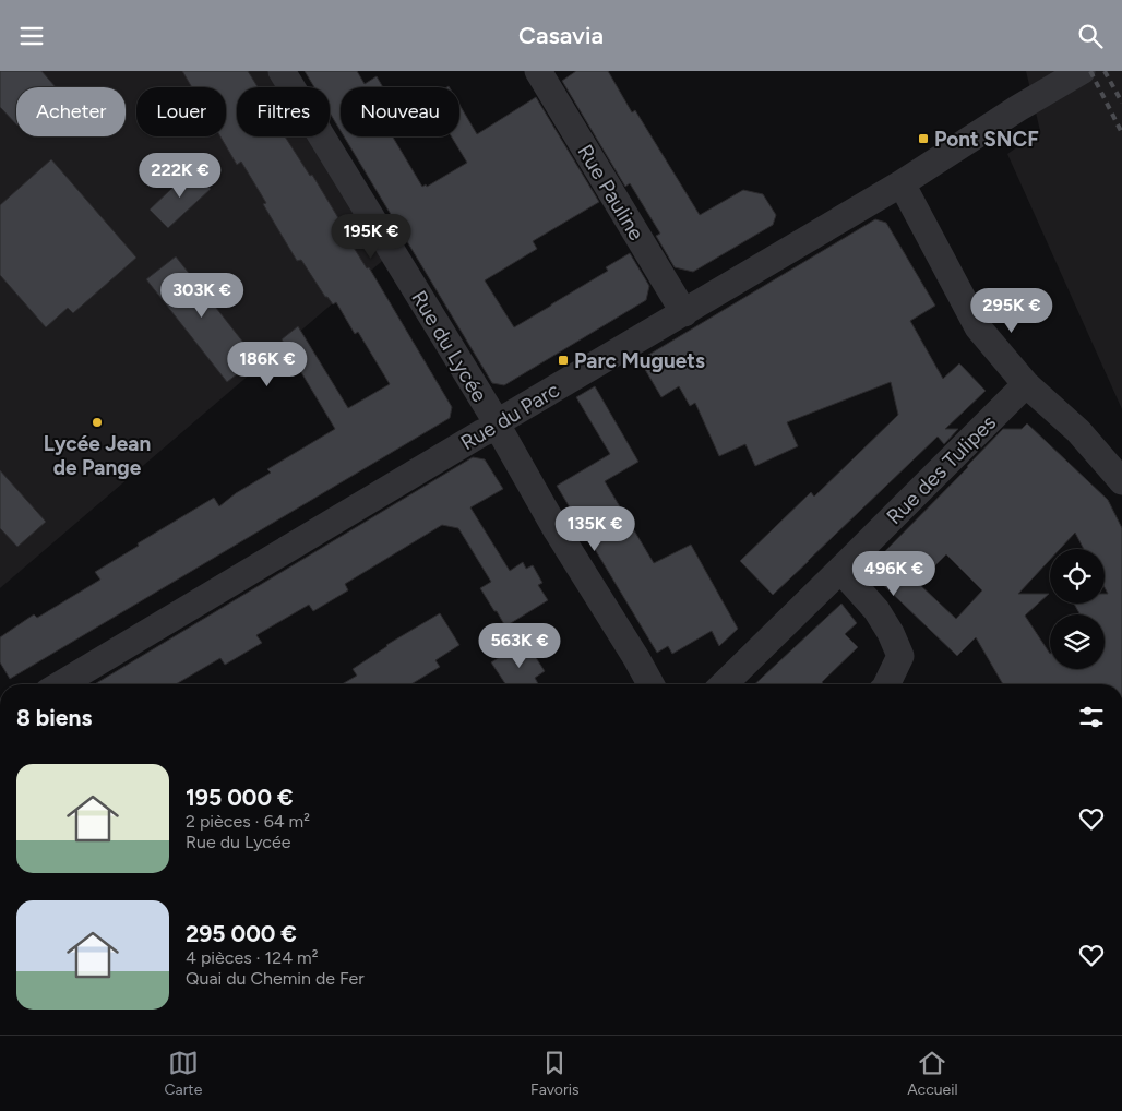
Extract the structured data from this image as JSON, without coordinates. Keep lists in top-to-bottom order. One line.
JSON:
{"streets":{"street":["Rue Pauline","Rue du Lycée","Rue du Parc","Rue des Tulipes"]},"crossings":[["Rue Pauline","Rue du Parc"],["Rue du Lycée","Rue du Parc"]],"places":{"transit":["Pont SNCF","Parc Muguets"],"other":["Lycée Jean de Pange"]},"page":{"header":"Casavia","chip":["Acheter","Louer","Filtres","Nouveau"],"price":["222K €","195K €","303K €","295K €","186K €","135K €","496K €","563K €"],"heading":"8 biens","list":[{"name":"195 000 €","note":"2 pièces · 64 m² · Rue du Lycée"},{"name":"295 000 €","note":"4 pièces · 124 m² · Quai du Chemin de Fer"}],"tabs":["Carte","Favoris","Accueil"]}}
